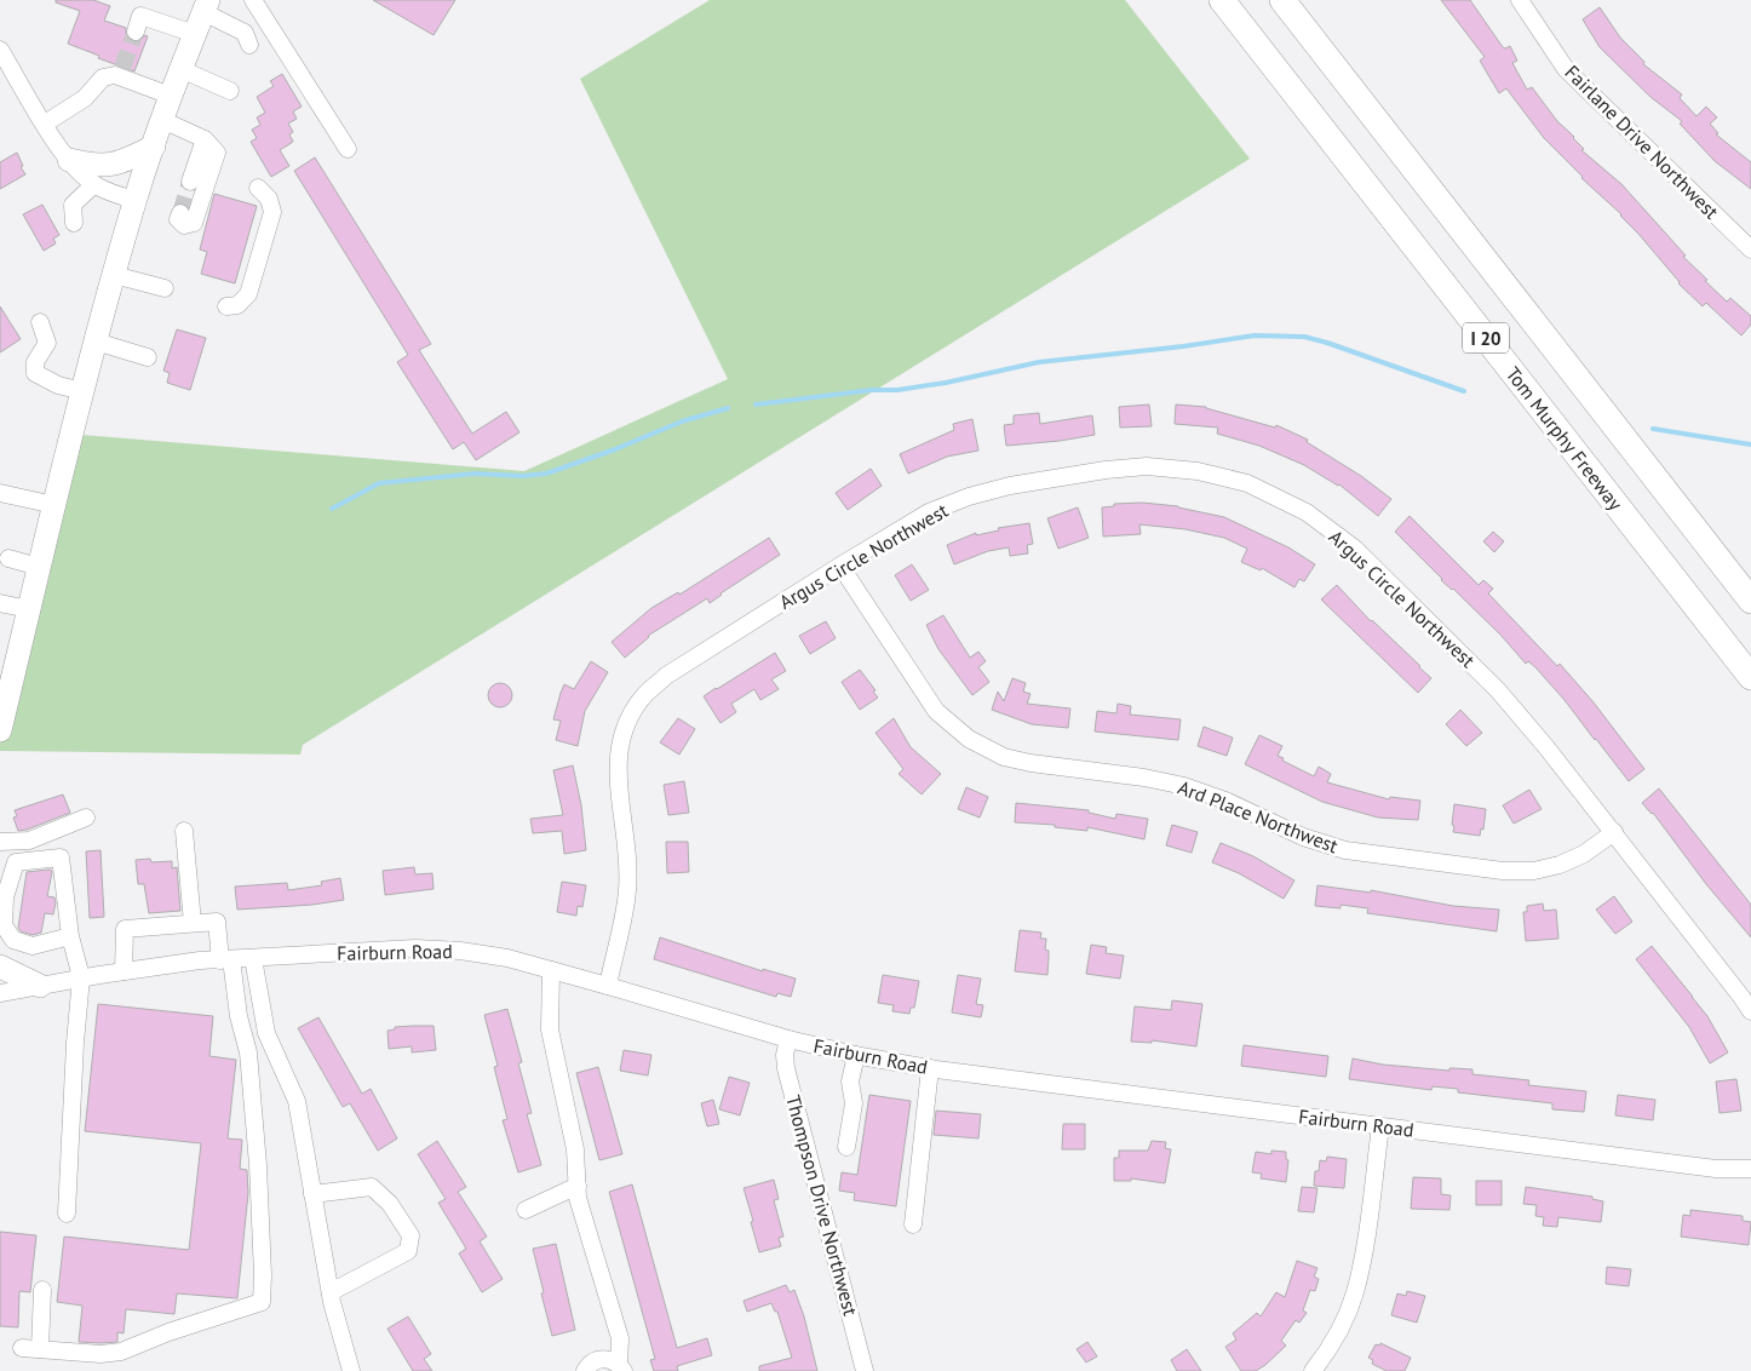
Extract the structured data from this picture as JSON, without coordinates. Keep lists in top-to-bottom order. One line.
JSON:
{"streets":{"highway":["I 20","Tom Murphy Freeway"],"street":["Fairlane Drive Northwest","Argus Circle Northwest","Ard Place Northwest","Fairburn Road","Thompson Drive Northwest"]},"crossings":[["Argus Circle Northwest","Ard Place Northwest"],["Argus Circle Northwest","Fairburn Road"],["Fairburn Road","Thompson Drive Northwest"]]}
